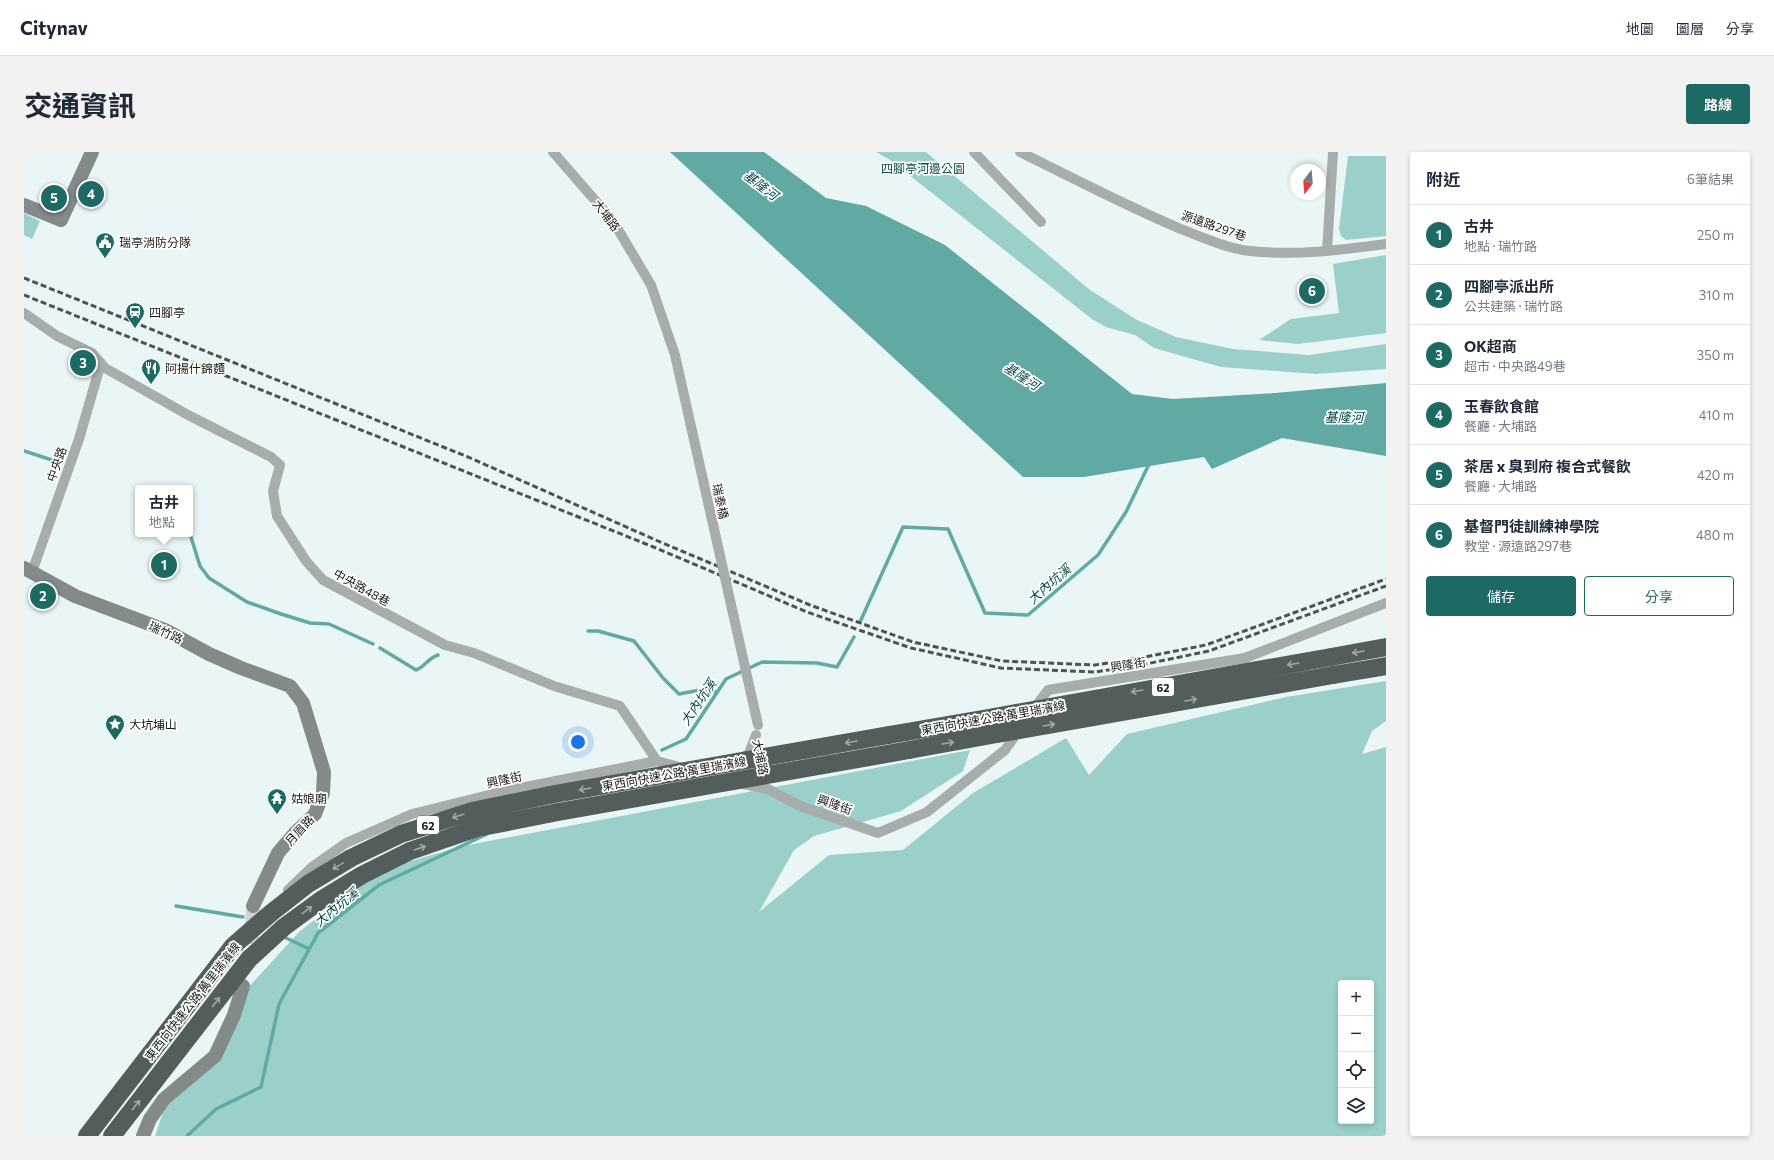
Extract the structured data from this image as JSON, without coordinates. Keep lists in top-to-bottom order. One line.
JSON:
{"streets":{"highway":["62","東西向快速公路 萬里瑞濱線"],"street":["大埔路","源遠路297巷","中央路","瑞泰橋","中央路48巷","瑞竹路","興隆街","月眉路"]},"crossings":[["大埔路","瑞泰橋"],["大埔路","興隆街"],["中央路","中央路48巷"],["中央路","瑞竹路"],["中央路48巷","興隆街"],["瑞竹路","月眉路"]],"water":["基隆河","大內坑溪"],"parks":["四腳亭河邊公園"],"places":{"public building":["瑞亭消防分隊"],"station":["四腳亭"],"restaurant":["阿揚什錦麵"],"place":["大坑埔山"],"temple":["姑娘廟"]},"north":"bottom","page":{"header":"Citynav","nav":["地圖","圖層","分享"],"title":"交通資訊","buttons":["路線",["儲存","分享"]],"heading":["附近","6筆結果"],"pins":["4","5","6","3","1","2"],"list":[{"mark":"1","name":"古井","note":"地點 · 瑞竹路","value":"250 m"},{"mark":"2","name":"四腳亭派出所","note":"公共建築 · 瑞竹路","value":"310 m"},{"mark":"3","name":"OK超商","note":"超市 · 中央路49巷","value":"350 m"},{"mark":"4","name":"玉春飲食館","note":"餐廳 · 大埔路","value":"410 m"},{"mark":"5","name":"茶居 x 臭到府 複合式餐飲","note":"餐廳 · 大埔路","value":"420 m"},{"mark":"6","name":"基督門徒訓練神學院","note":"教堂 · 源遠路297巷","value":"480 m"}],"popup":["古井","地點"],"map_buttons":["+","−"]}}
